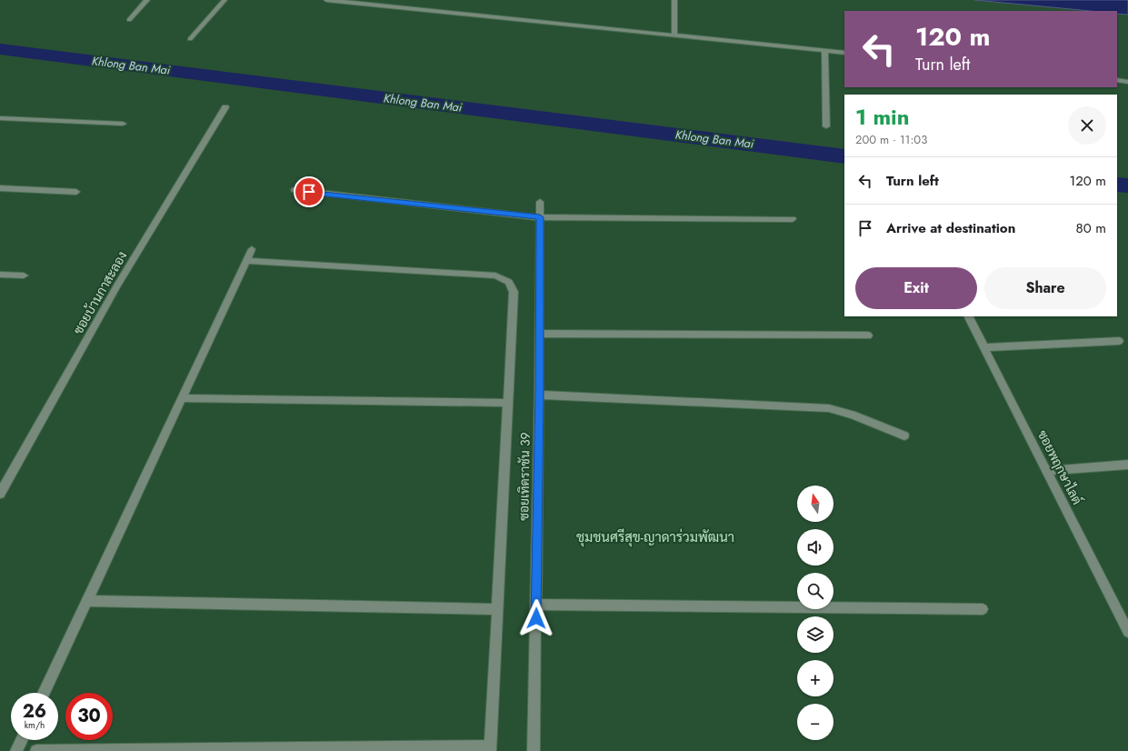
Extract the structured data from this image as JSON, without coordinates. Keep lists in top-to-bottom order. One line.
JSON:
{"streets":{"street":["ซอยบ้านกาสะลอง","ซอยพฤกษาไลต์","ซอยเทิดราชัน 39"]},"districts":["ชุมชนศรีสุข-ญาดาร่วมพัฒนา"],"water":["Khlong Ban Mai"],"north":"top","page":{"turn":["120 m","Turn left"],"heading":["1 min","200 m · 11:03"],"list":[{"name":"Turn left","value":"120 m"},{"name":"Arrive at destination","value":"80 m"}],"buttons":["Exit","Share"],"map_buttons":["+","−"],"speed":"26 km/h","limit":"30"}}
